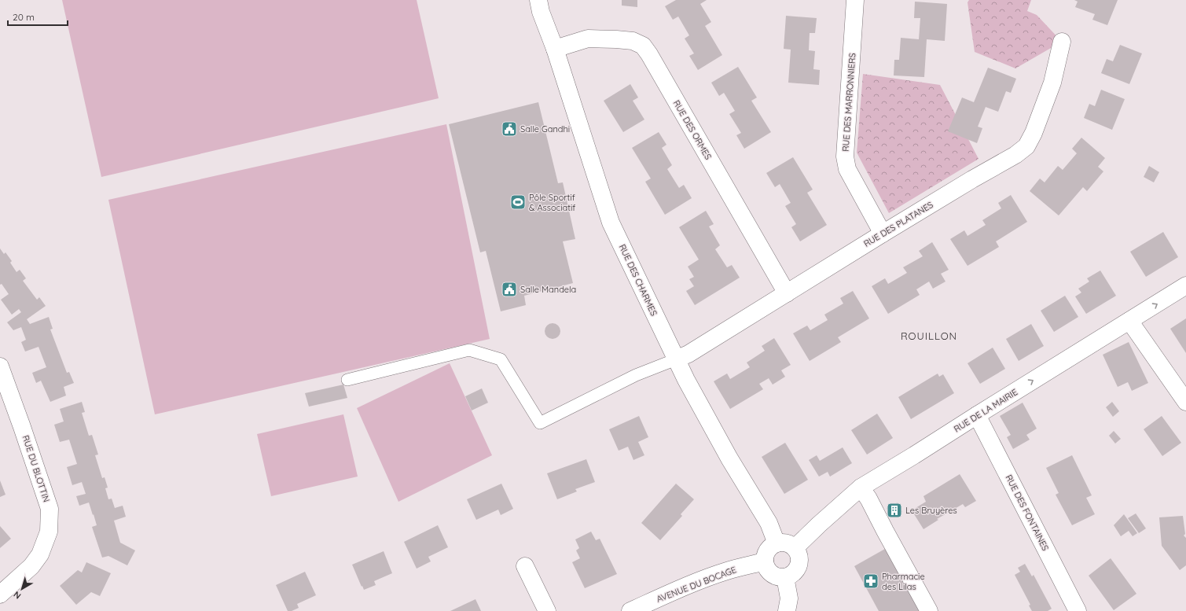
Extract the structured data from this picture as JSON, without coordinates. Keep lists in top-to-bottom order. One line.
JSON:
{"streets":{"street":["RUE DES MARRONNIERS","RUE DES ORMES","RUE DES PLATANES","RUE DES CHARMES","RUE DE LA MAIRIE","RUE DU BLOTTIN","RUE DES FONTAINES","AVENUE DU BOCAGE"]},"crossings":[["RUE DES MARRONNIERS","RUE DES PLATANES"],["RUE DES ORMES","RUE DES PLATANES"],["RUE DES ORMES","RUE DES CHARMES"],["RUE DES PLATANES","RUE DES CHARMES"],["RUE DES CHARMES","RUE DE LA MAIRIE"],["RUE DES CHARMES","AVENUE DU BOCAGE"],["RUE DE LA MAIRIE","RUE DES FONTAINES"],["RUE DE LA MAIRIE","AVENUE DU BOCAGE"]],"one_way":["RUE DE LA MAIRIE"],"districts":["ROUILLON"],"places":{"public building":["Salle Gandhi","Salle Mandela"],"sports":["Pôle Sportif & Associatif"],"building":["Les Bruyères"],"pharmacy":["Pharmacie des Lilas"]},"scale_bar":"20 m","north":"bottom left"}
